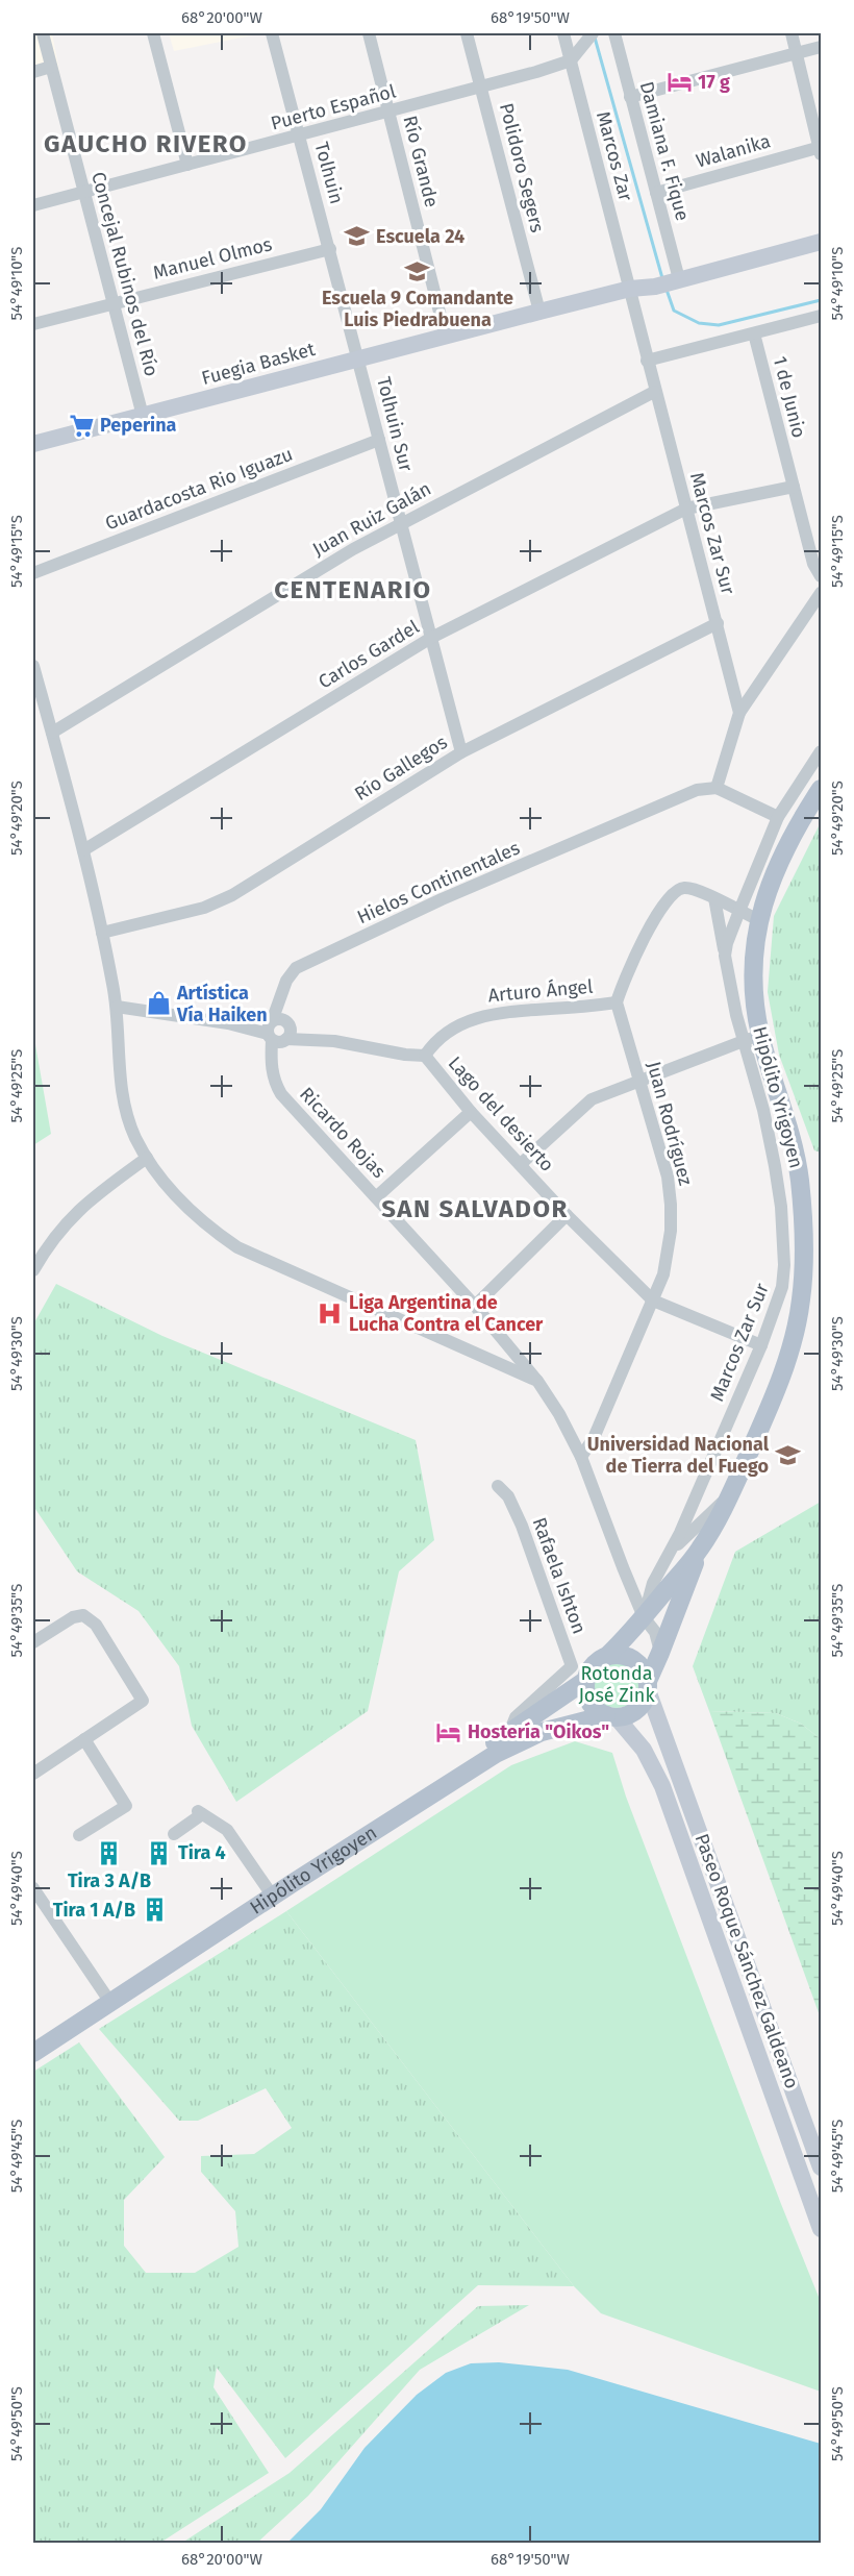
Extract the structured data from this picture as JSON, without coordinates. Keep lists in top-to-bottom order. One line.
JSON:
{"streets":{"main road":["Fuegia Basket","Hipólito Yrigoyen","Paseo Roque Sánchez Galdeano"],"street":["Puerto Español","Damiana F. Fique","Walanika","Marcos Zar","Río Grande","Polidoro Segers","Tolhuin","Manuel Olmos","Concejal Rubinos del Río","1 de Junio","Tolhuin Sur","Guardacosta Rio Iguazu","Juan Ruiz Galán","Marcos Zar Sur","Carlos Gardel","Río Gallegos","Hielos Continentales","Arturo Ángel","Lago del desierto","Juan Rodríguez","Ricardo Rojas","Rafaela Ishton"]},"crossings":[["Puerto Español","Marcos Zar"],["Puerto Español","Río Grande"],["Puerto Español","Polidoro Segers"],["Puerto Español","Tolhuin"],["Puerto Español","Concejal Rubinos del Río"],["Damiana F. Fique","Walanika"],["Damiana F. Fique","Fuegia Basket"],["Marcos Zar","Fuegia Basket"],["Marcos Zar","Marcos Zar Sur"],["Río Grande","Fuegia Basket"],["Polidoro Segers","Fuegia Basket"],["Tolhuin","Manuel Olmos"],["Tolhuin","Fuegia Basket"],["Tolhuin","Tolhuin Sur"],["Manuel Olmos","Concejal Rubinos del Río"],["Concejal Rubinos del Río","Fuegia Basket"],["Fuegia Basket","Tolhuin Sur"],["Fuegia Basket","Marcos Zar Sur"],["1 de Junio","Carlos Gardel"],["Tolhuin Sur","Guardacosta Rio Iguazu"],["Tolhuin Sur","Juan Ruiz Galán"],["Tolhuin Sur","Carlos Gardel"],["Tolhuin Sur","Río Gallegos"],["Juan Ruiz Galán","Marcos Zar Sur"],["Marcos Zar Sur","Carlos Gardel"],["Marcos Zar Sur","Río Gallegos"],["Marcos Zar Sur","Hipólito Yrigoyen"],["Marcos Zar Sur","Lago del desierto"],["Marcos Zar Sur","Ricardo Rojas"],["Arturo Ángel","Lago del desierto"],["Arturo Ángel","Juan Rodríguez"],["Hipólito Yrigoyen","Ricardo Rojas"],["Hipólito Yrigoyen","Rafaela Ishton"],["Hipólito Yrigoyen","Paseo Roque Sánchez Galdeano"],["Lago del desierto","Juan Rodríguez"],["Juan Rodríguez","Ricardo Rojas"],["Rafaela Ishton","Paseo Roque Sánchez Galdeano"]],"districts":["GAUCHO RIVERO","CENTENARIO","SAN SALVADOR"],"parks":["Rotonda José Zink"],"places":{"hotel":["17 g","Hostería \"Oikos\""],"school or university":["Escuela 24","Escuela 9 Comandante Luis Piedrabuena","Universidad Nacional de Tierra del Fuego"],"supermarket":["Peperina"],"shop":["Artística Vía Haiken"],"hospital":["Liga Argentina de Lucha Contra el Cancer"],"building":["Tira 4","Tira 3 A/B","Tira 1 A/B"]},"coordinates":["68°20'00\"W","68°19'50\"W","54°49'10\"S","54°49'15\"S","54°49'20\"S","54°49'25\"S","54°49'30\"S","54°49'35\"S","54°49'40\"S","54°49'45\"S","54°49'50\"S"]}
